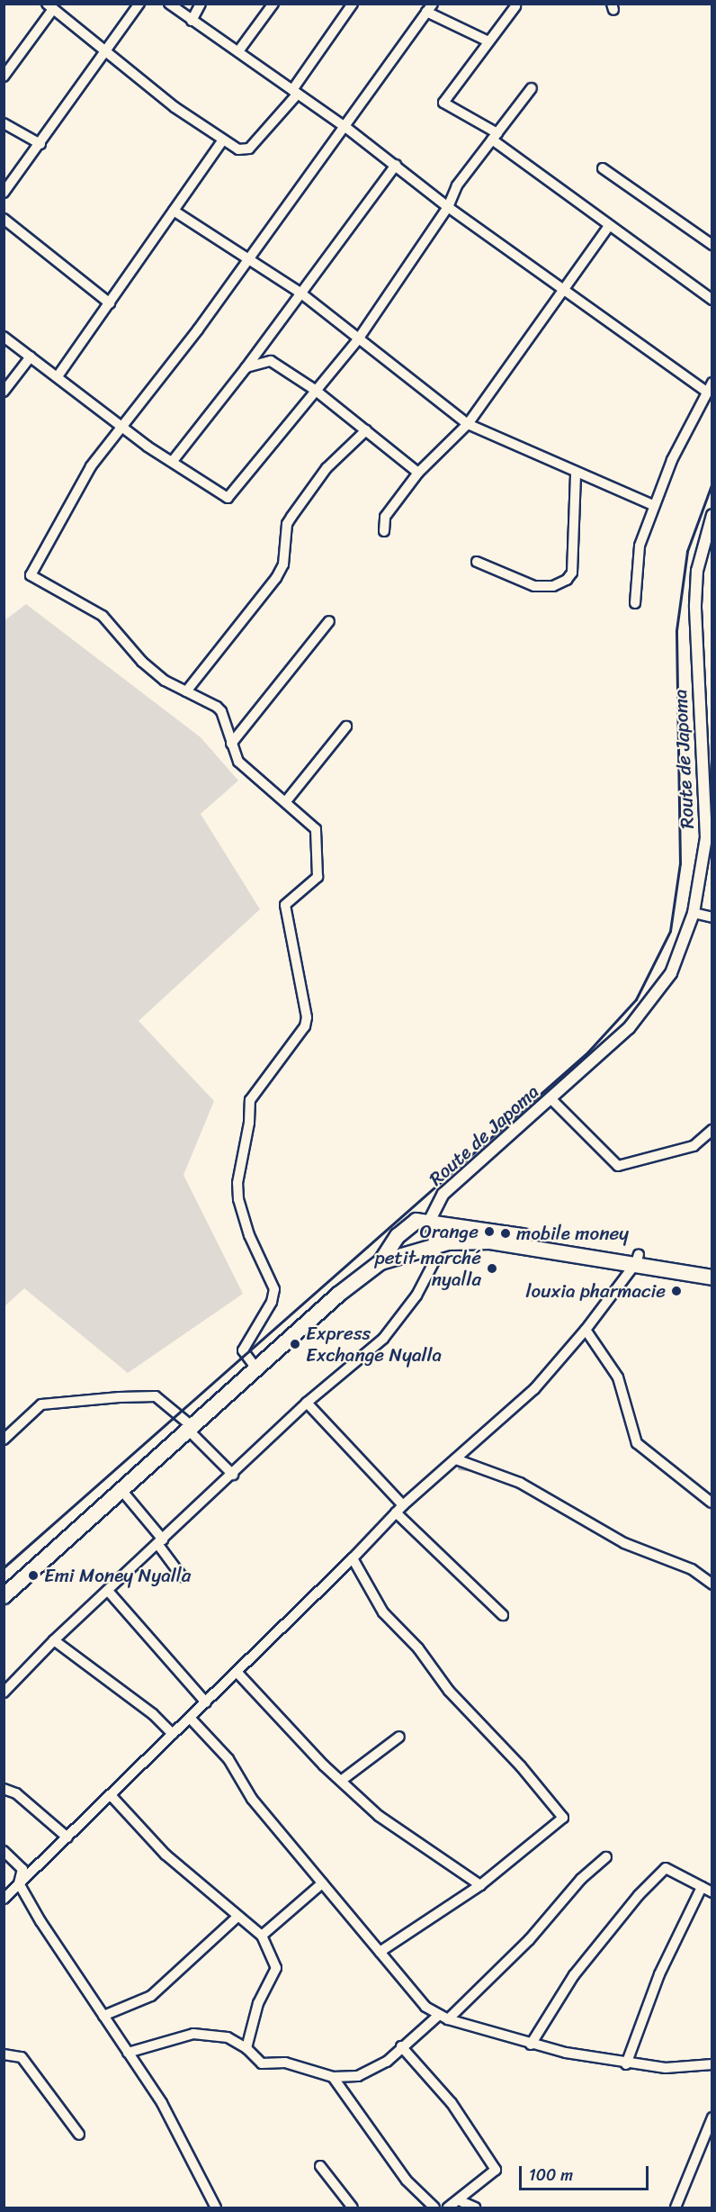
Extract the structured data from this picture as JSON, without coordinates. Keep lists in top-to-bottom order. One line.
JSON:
{"streets":{"street":["Route de Japoma"]},"places":["Orange","mobile money","petit marché nyalla","louxia pharmacie","Express Exchange Nyalla","Emi Money Nyalla"],"scale_bar":"100 m"}
